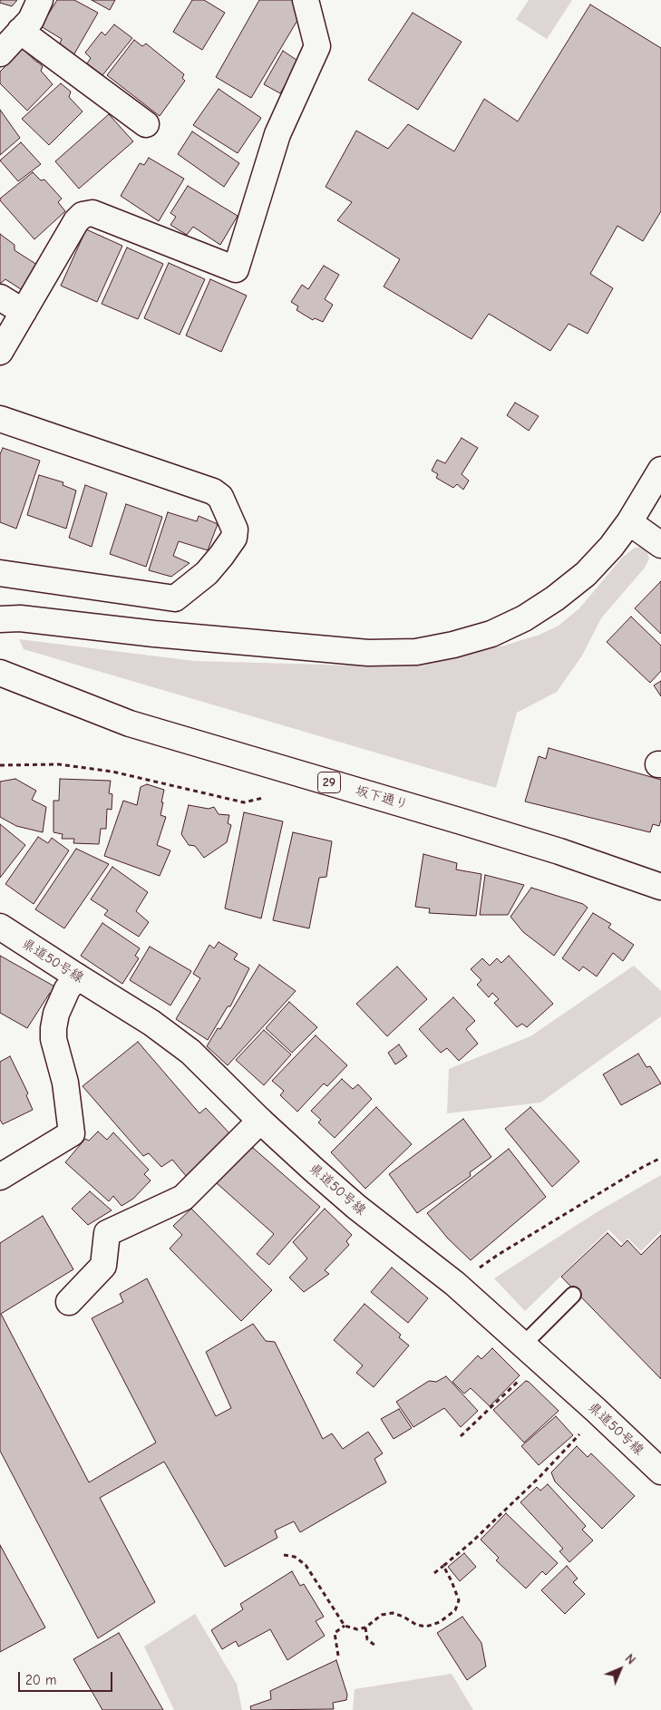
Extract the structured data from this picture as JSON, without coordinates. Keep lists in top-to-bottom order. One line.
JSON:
{"streets":{"street":["29","坂下通り","県道50号線"]},"scale_bar":"20 m","north":"top right"}
